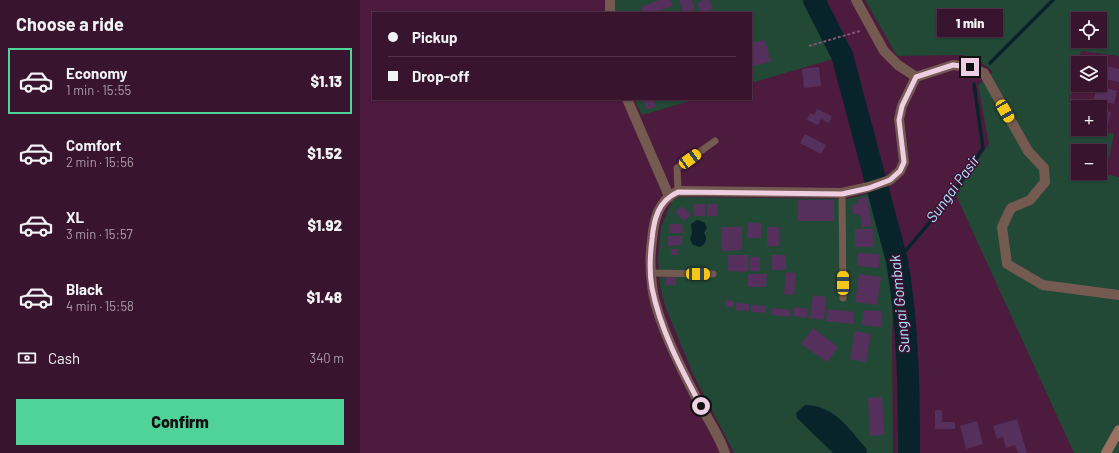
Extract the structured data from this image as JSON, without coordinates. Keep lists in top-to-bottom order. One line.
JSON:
{"water":["Sungai Pasir","Sungai Gombak"],"page":{"heading":"Choose a ride","bubble":"1 min","map_buttons":["+","−"],"banner":["Pickup","Drop-off"],"list":[{"name":"Economy","note":"1 min · 15:55","value":"$1.13"},{"name":"Comfort","note":"2 min · 15:56","value":"$1.52"},{"name":"XL","note":"3 min · 15:57","value":"$1.92"},{"name":"Black","note":"4 min · 15:58","value":"$1.48"}],"pay":["Cash","340 m"],"buttons":"Confirm"}}
